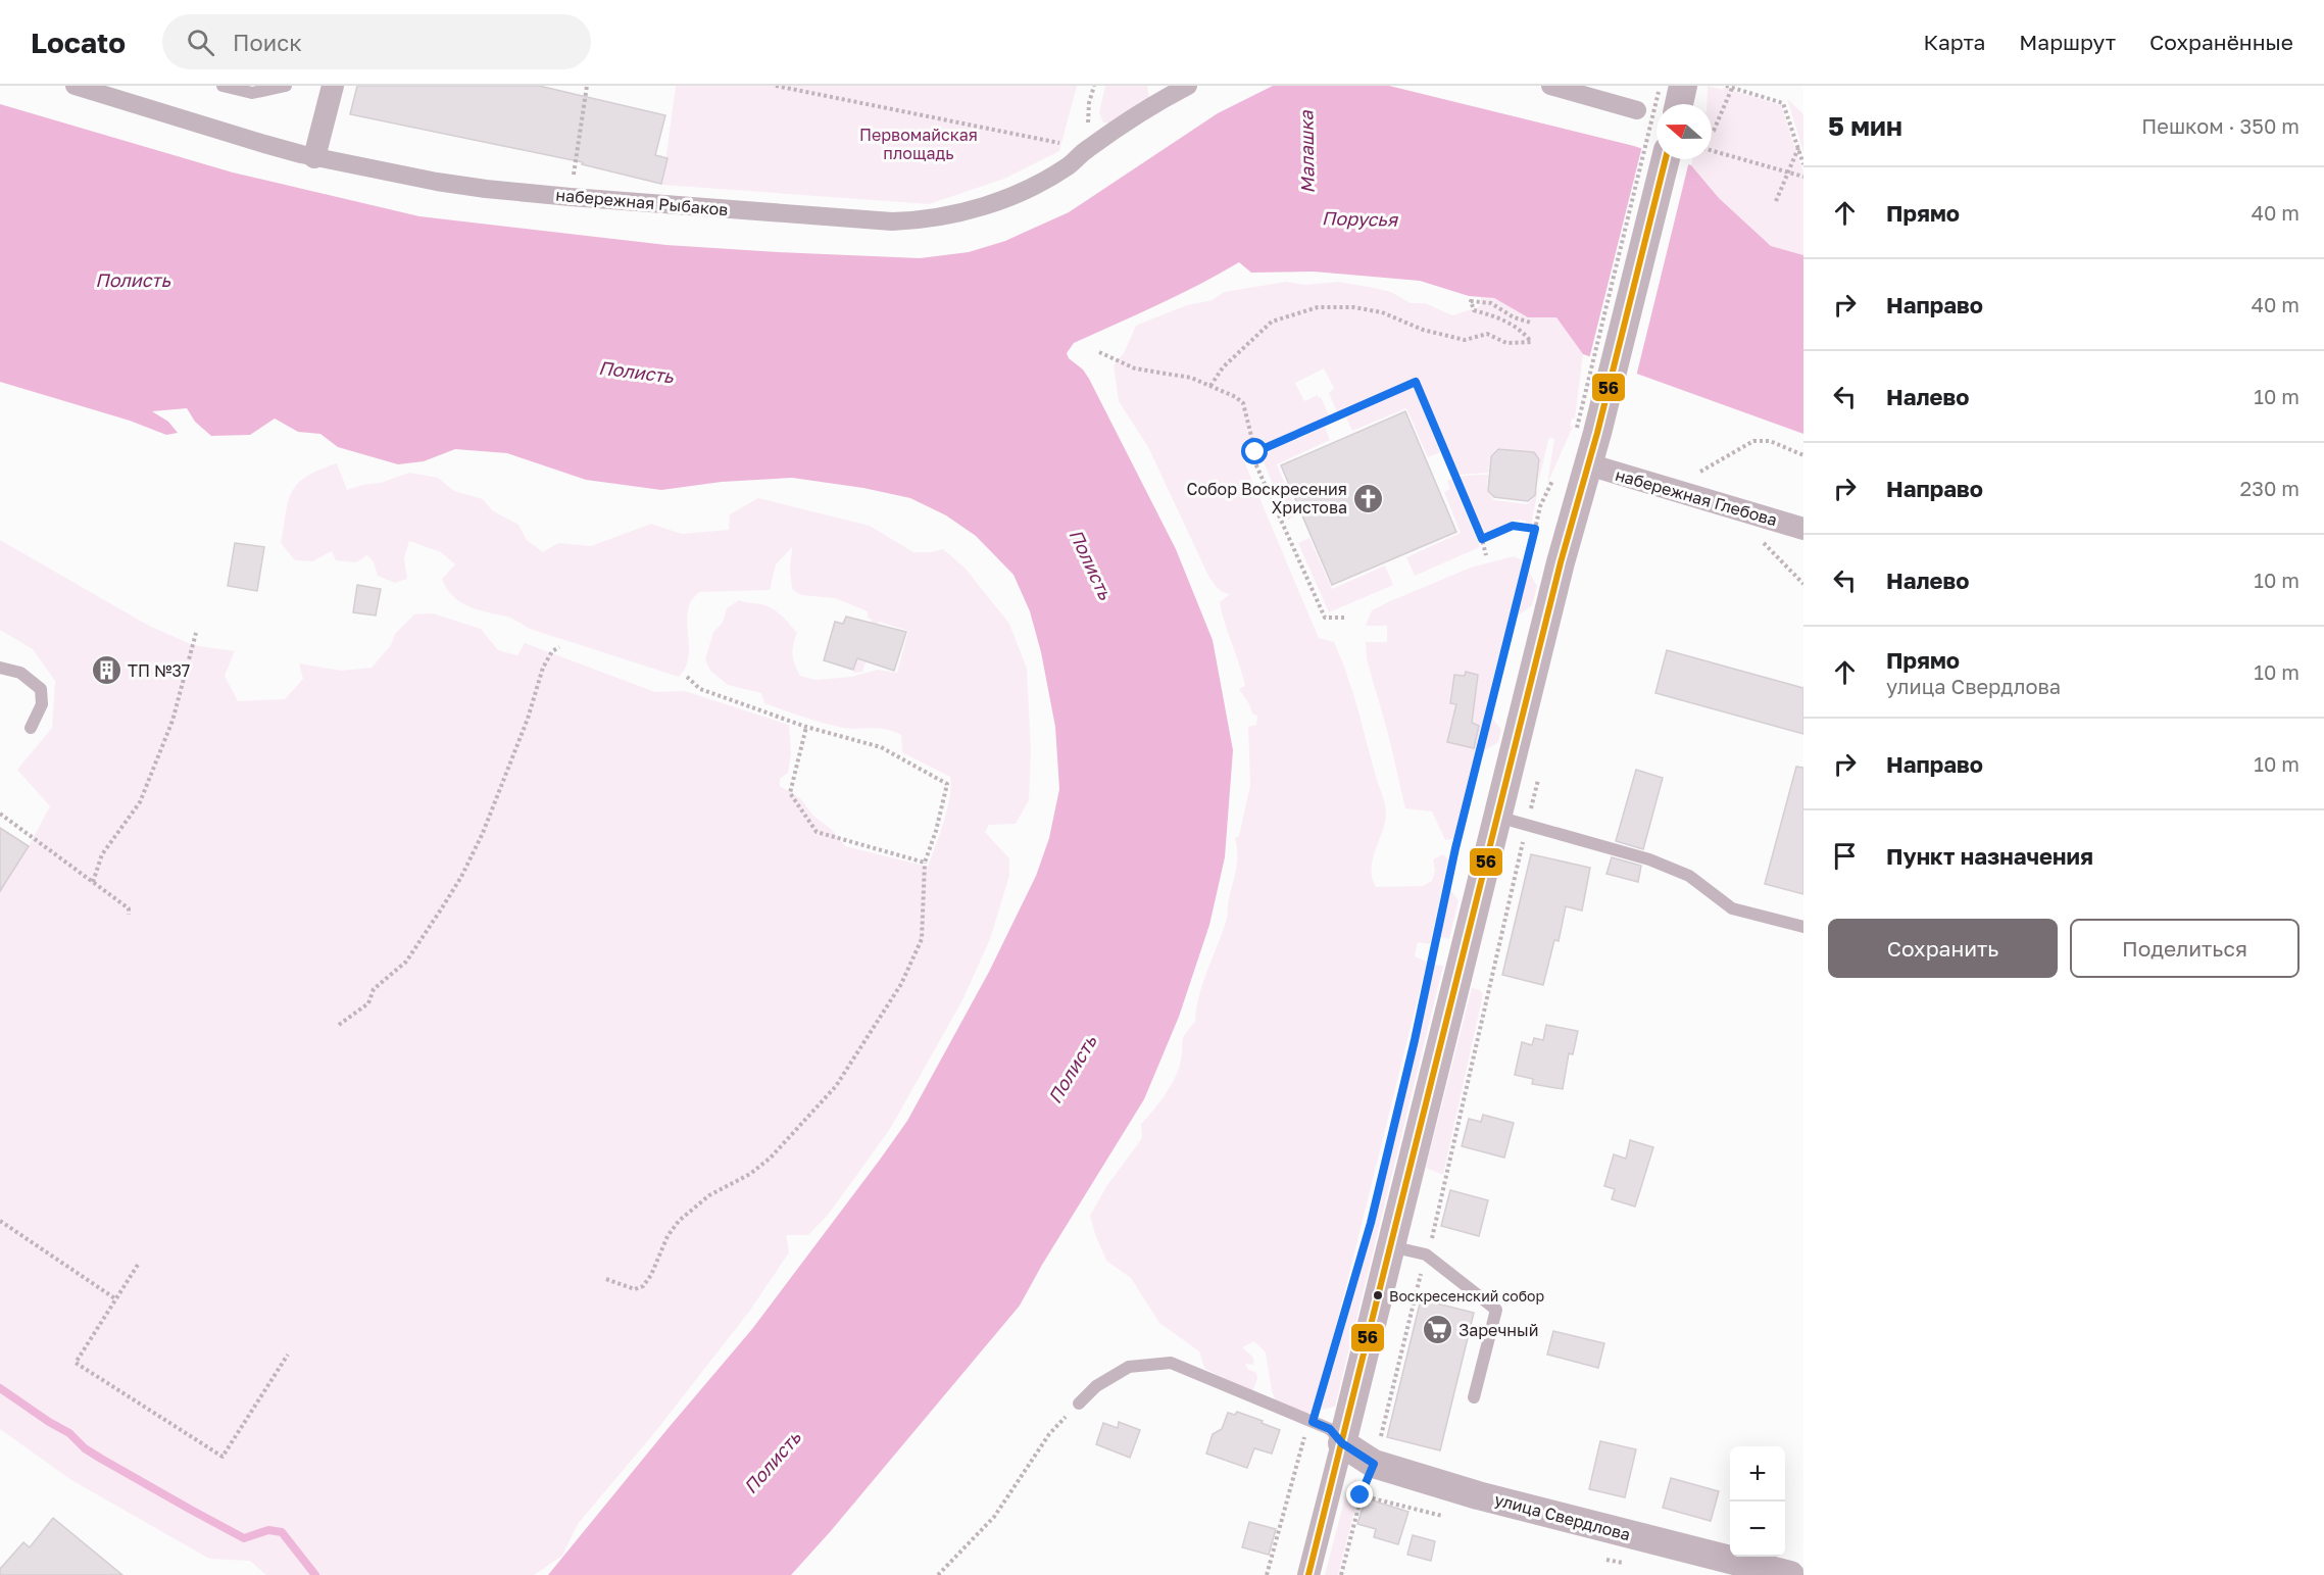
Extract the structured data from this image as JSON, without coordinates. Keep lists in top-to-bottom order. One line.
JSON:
{"streets":{"street":["набережная Рыбаков","набережная Глебова","улица Свердлова"]},"water":["Малашка","Порусья","Полисть"],"parks":["Первомайская площадь"],"places":{"church":["Собор Воскресения Христова"],"building":["ТП №37"],"other":["Воскресенский собор"],"supermarket":["Заречный"]},"lines":["transit line 56"],"north":"left","page":{"header":"Locato","search":"Поиск","nav":["Карта","Маршрут","Сохранённые"],"heading":["5 мин","Пешком · 350 m"],"list":[["Прямо","40 m"],["Направо","40 m"],["Налево","10 m"],["Направо","230 m"],["Налево","10 m"],["Прямо","улица Свердлова","10 m"],["Направо","10 m"],"Пункт назначения"],"buttons":["Сохранить","Поделиться"],"map_buttons":["+","−"]}}
